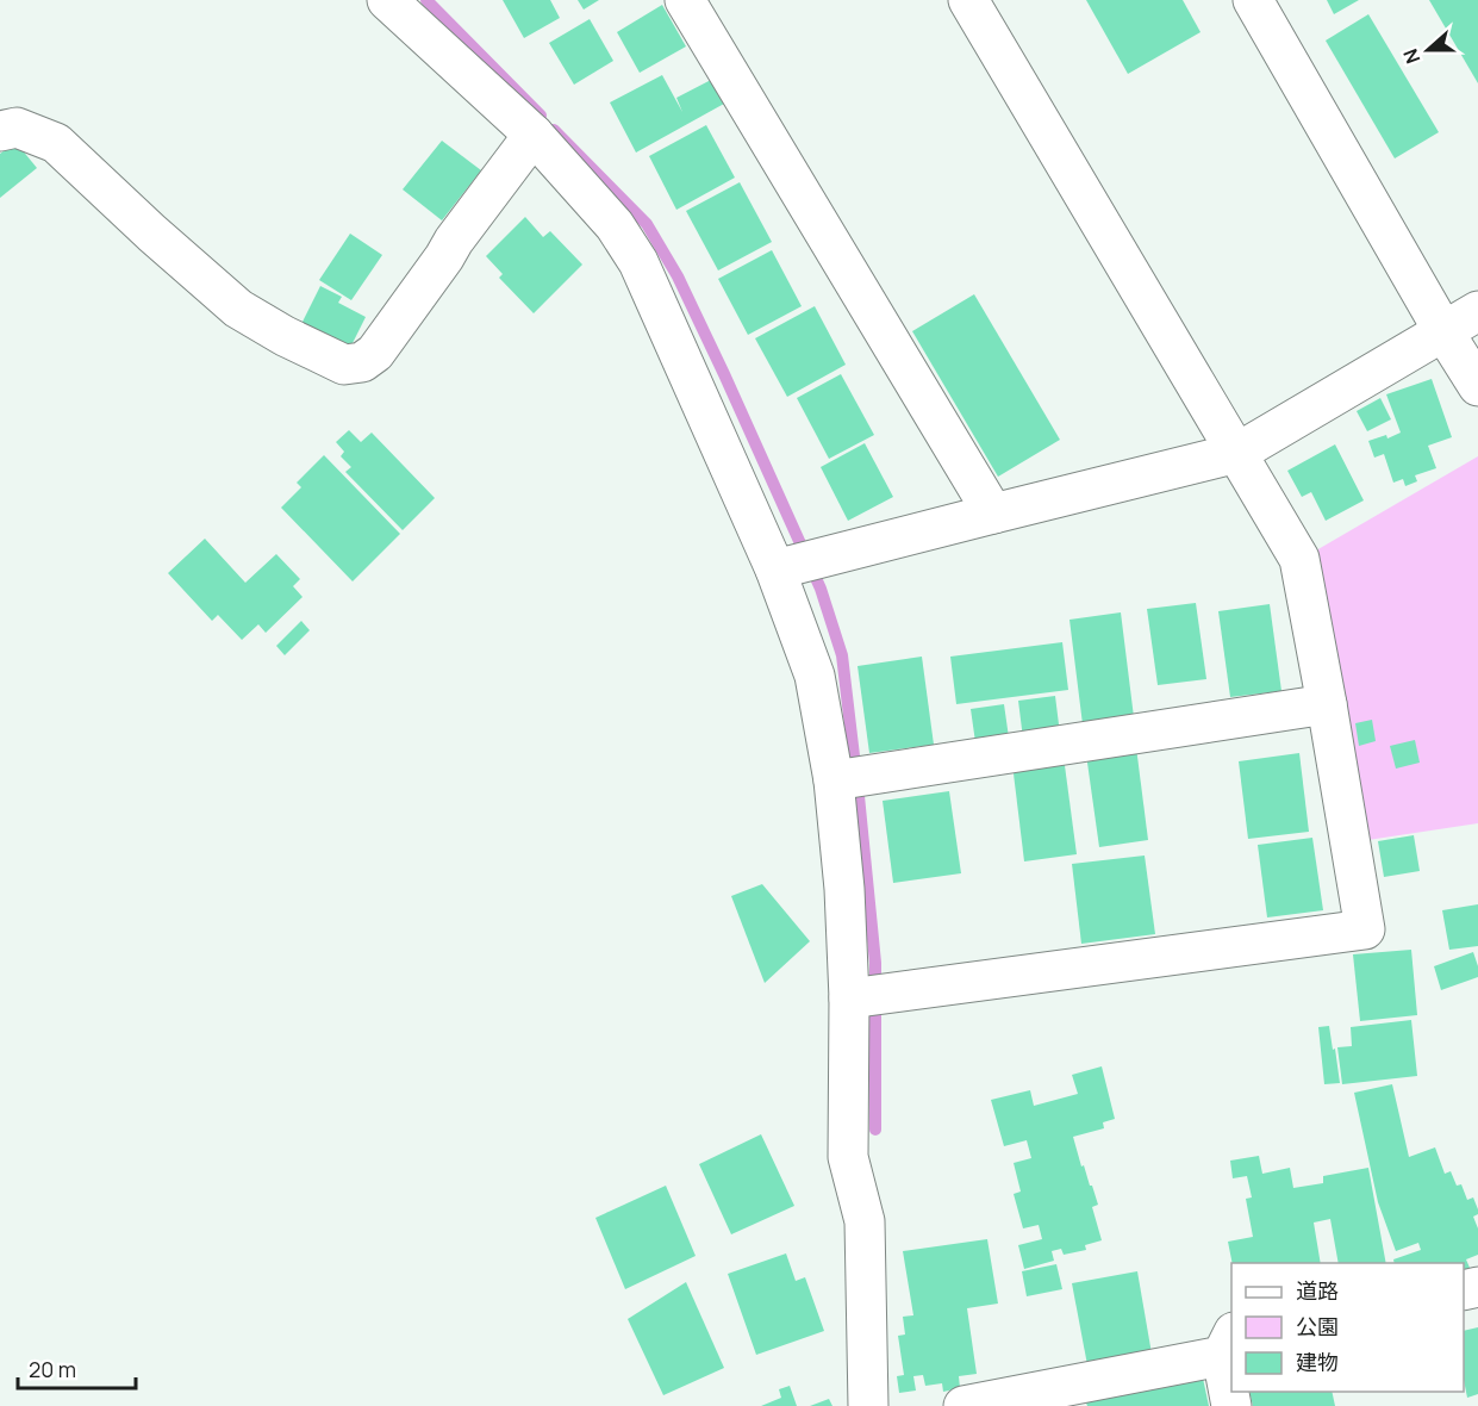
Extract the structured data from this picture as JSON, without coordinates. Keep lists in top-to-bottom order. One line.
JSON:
{"legend":["道路","公園","建物"],"scale_bar":"20 m","north":"left"}
